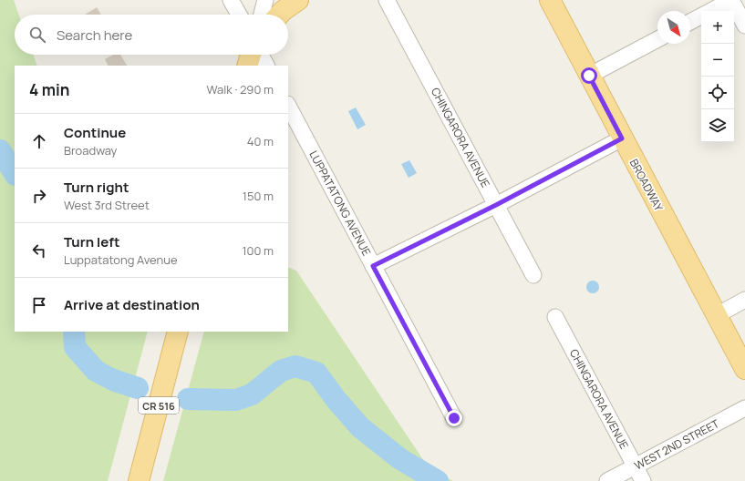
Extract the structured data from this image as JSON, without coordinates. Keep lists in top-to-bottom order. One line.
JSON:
{"streets":{"main road":["BROADWAY","CR 516"],"street":["CHINGARORA AVENUE","LUPPATATONG AVENUE","WEST 2ND STREET"]},"crossings":[["CHINGARORA AVENUE","WEST 2ND STREET"]],"north":"bottom right","page":{"map_buttons":["+","−"],"search":"Search here","heading":["4 min","Walk · 290 m"],"list":[["Continue","Broadway","40 m"],["Turn right","West 3rd Street","150 m"],["Turn left","Luppatatong Avenue","100 m"],"Arrive at destination"]}}
